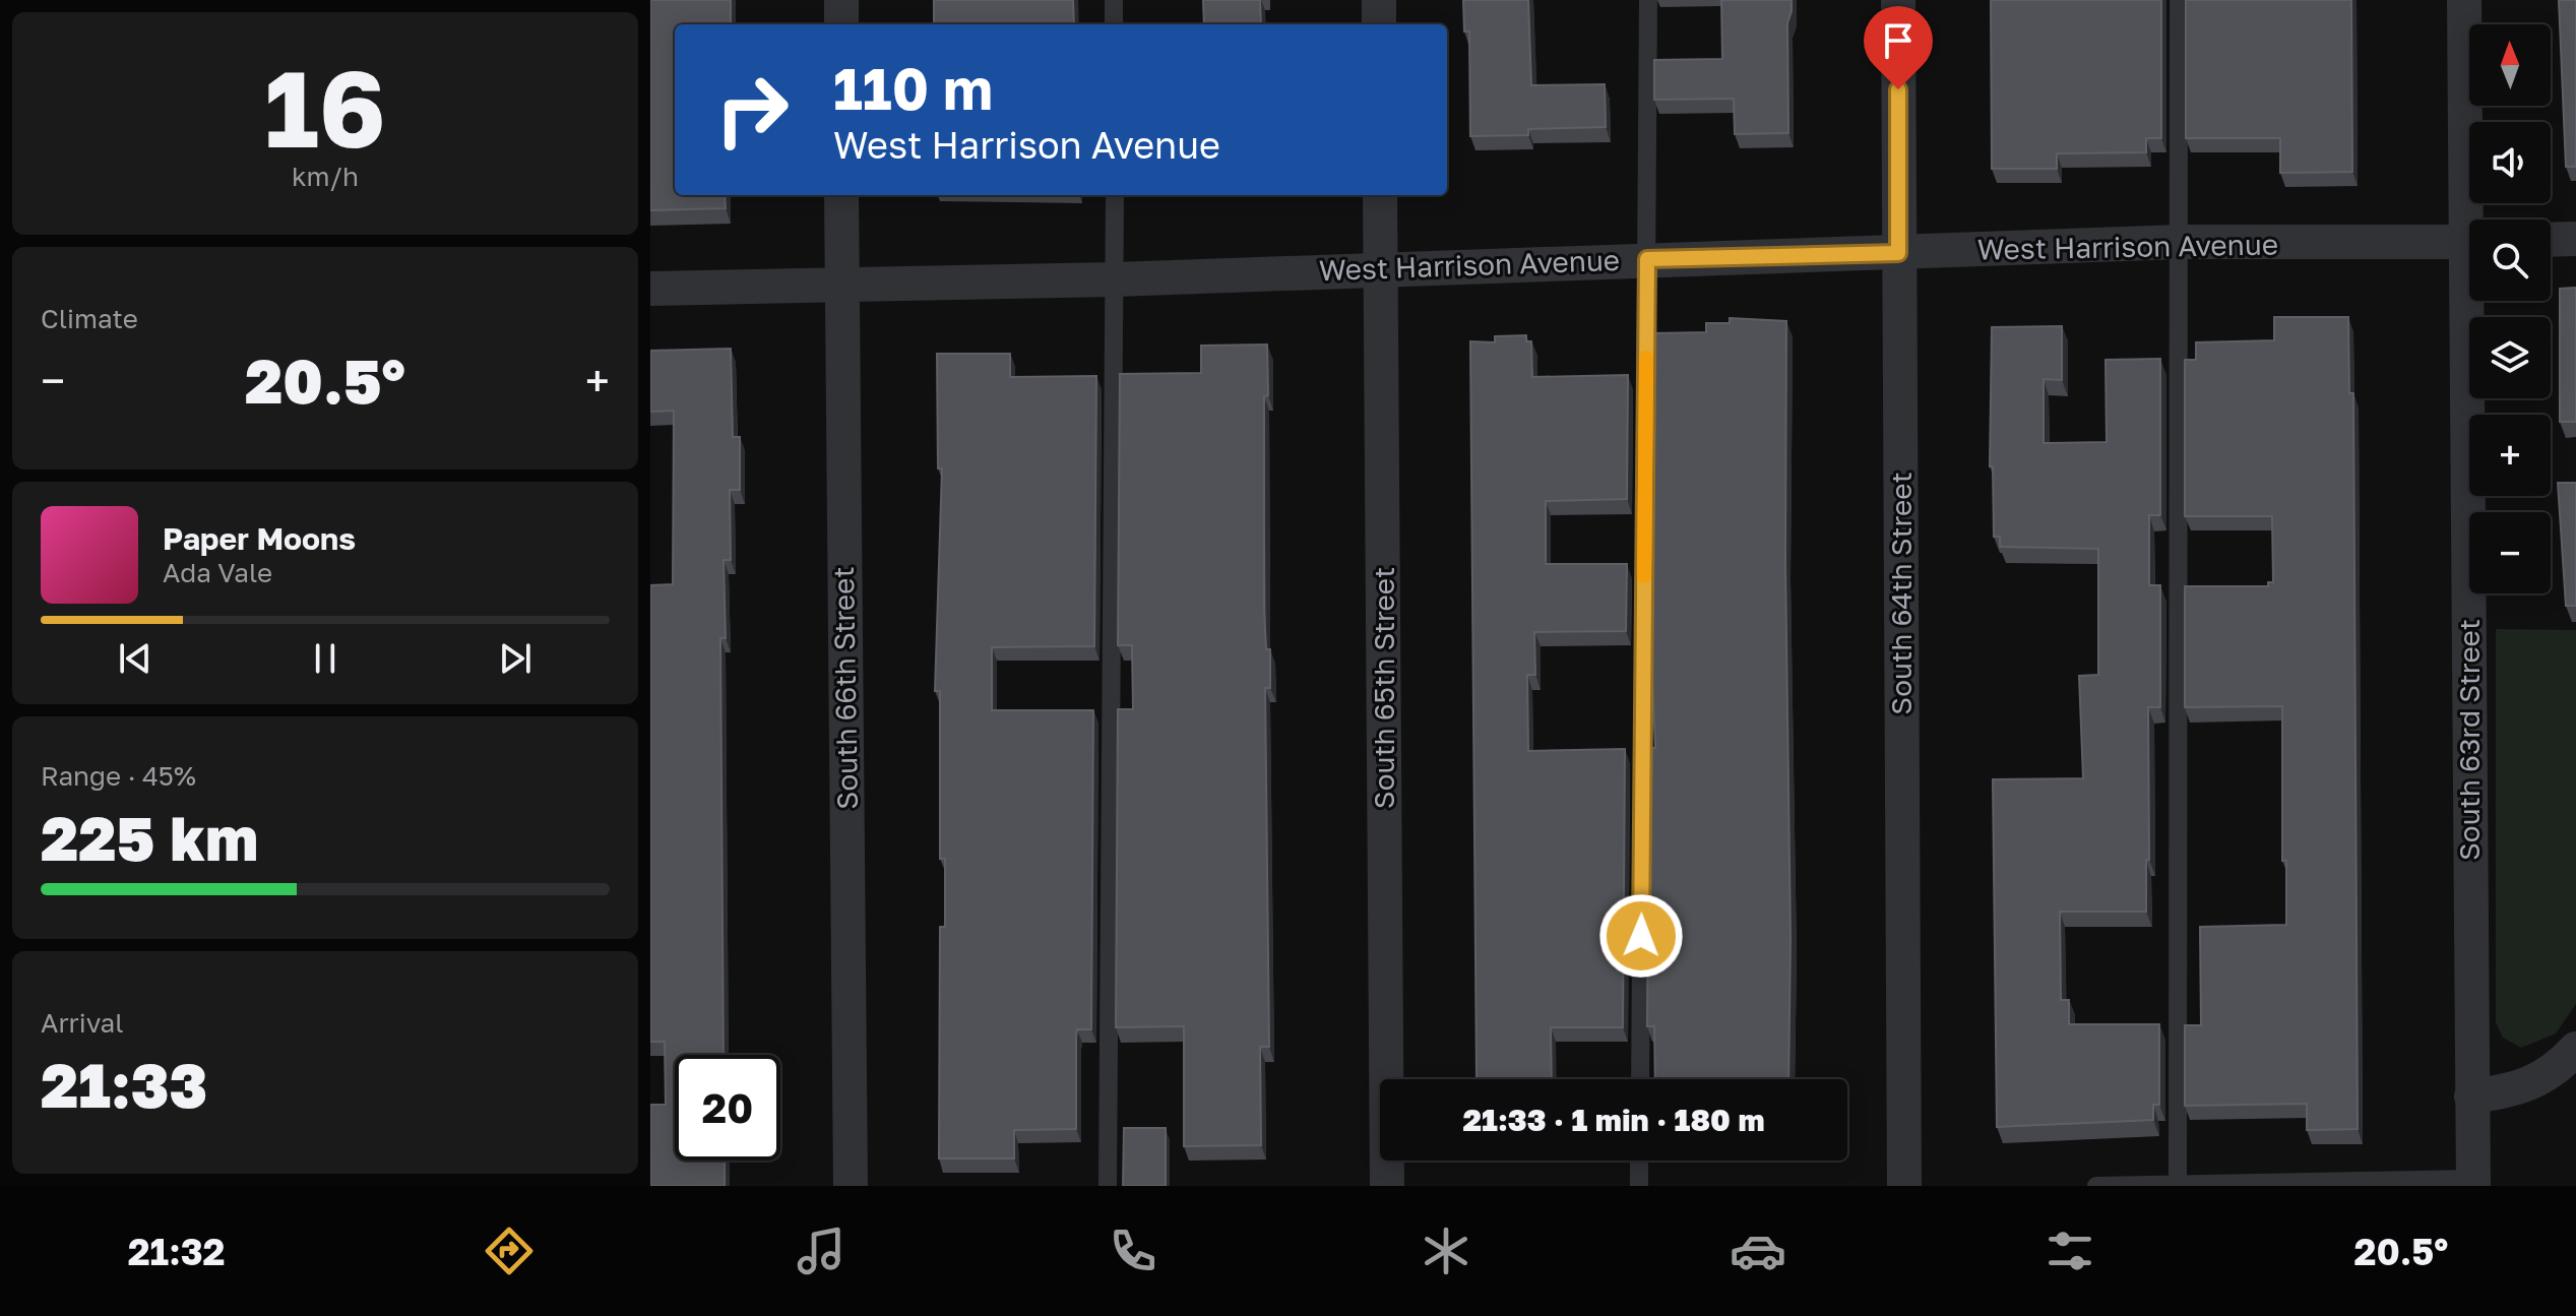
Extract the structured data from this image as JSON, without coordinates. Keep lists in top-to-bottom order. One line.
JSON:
{"streets":{"street":["West Harrison Avenue","South 64th Street","South 66th Street","South 65th Street","South 63rd Street"]},"crossings":[["West Harrison Avenue","South 64th Street"],["West Harrison Avenue","South 66th Street"],["West Harrison Avenue","South 65th Street"]],"north":"top","page":{"tile":[["16","km/h"],"Climate",["Range · 45%","225 km"],["Arrival","21:33"]],"map_buttons":["+","−"],"turn":["110 m","West Harrison Avenue"],"heat":["−","20.5°","+"],"song":["Paper Moons","Ada Vale"],"limit":"20","trip":"21:33 · 1 min · 180 m","tabs":["21:32","20.5°"]}}
